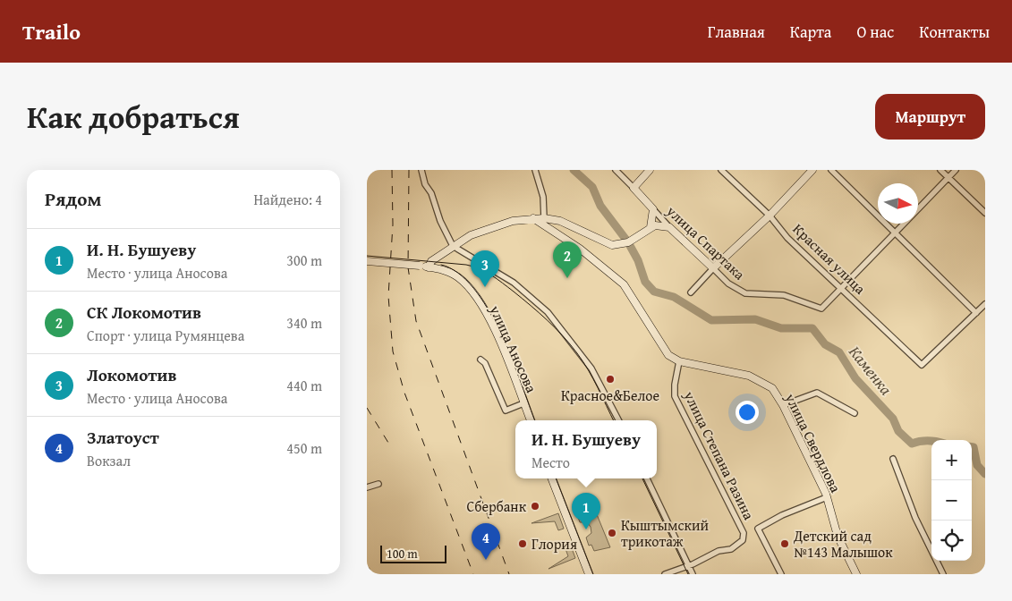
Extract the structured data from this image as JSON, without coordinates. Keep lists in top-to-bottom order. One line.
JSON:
{"streets":{"street":["улица Спартака","Красная улица","улица Аносова","улица Свердлова","улица Степана Разина"]},"crossings":[["улица Спартака","Красная улица"],["улица Свердлова","улица Степана Разина"]],"water":["Каменка"],"places":["Красное&Белое","Сбербанк","Кыштымский трикотаж","Глория","Детский сад №143 Малышок"],"scale_bar":"100 m","north":"right","page":{"header":"Trailo","nav":["Главная","Карта","О нас","Контакты"],"title":"Как добраться","buttons":"Маршрут","heading":["Рядом","Найдено: 4"],"list":[{"mark":"1","name":"И. Н. Бушуеву","note":"Место · улица Аносова","value":"300 m"},{"mark":"2","name":"СК Локомотив","note":"Спорт · улица Румянцева","value":"340 m"},{"mark":"3","name":"Локомотив","note":"Место · улица Аносова","value":"440 m"},{"mark":"4","name":"Златоуст","note":"Вокзал","value":"450 m"}],"pins":["2","3","1","4"],"popup":["И. Н. Бушуеву","Место"],"map_buttons":["+","−"],"scale":"100 m"}}
